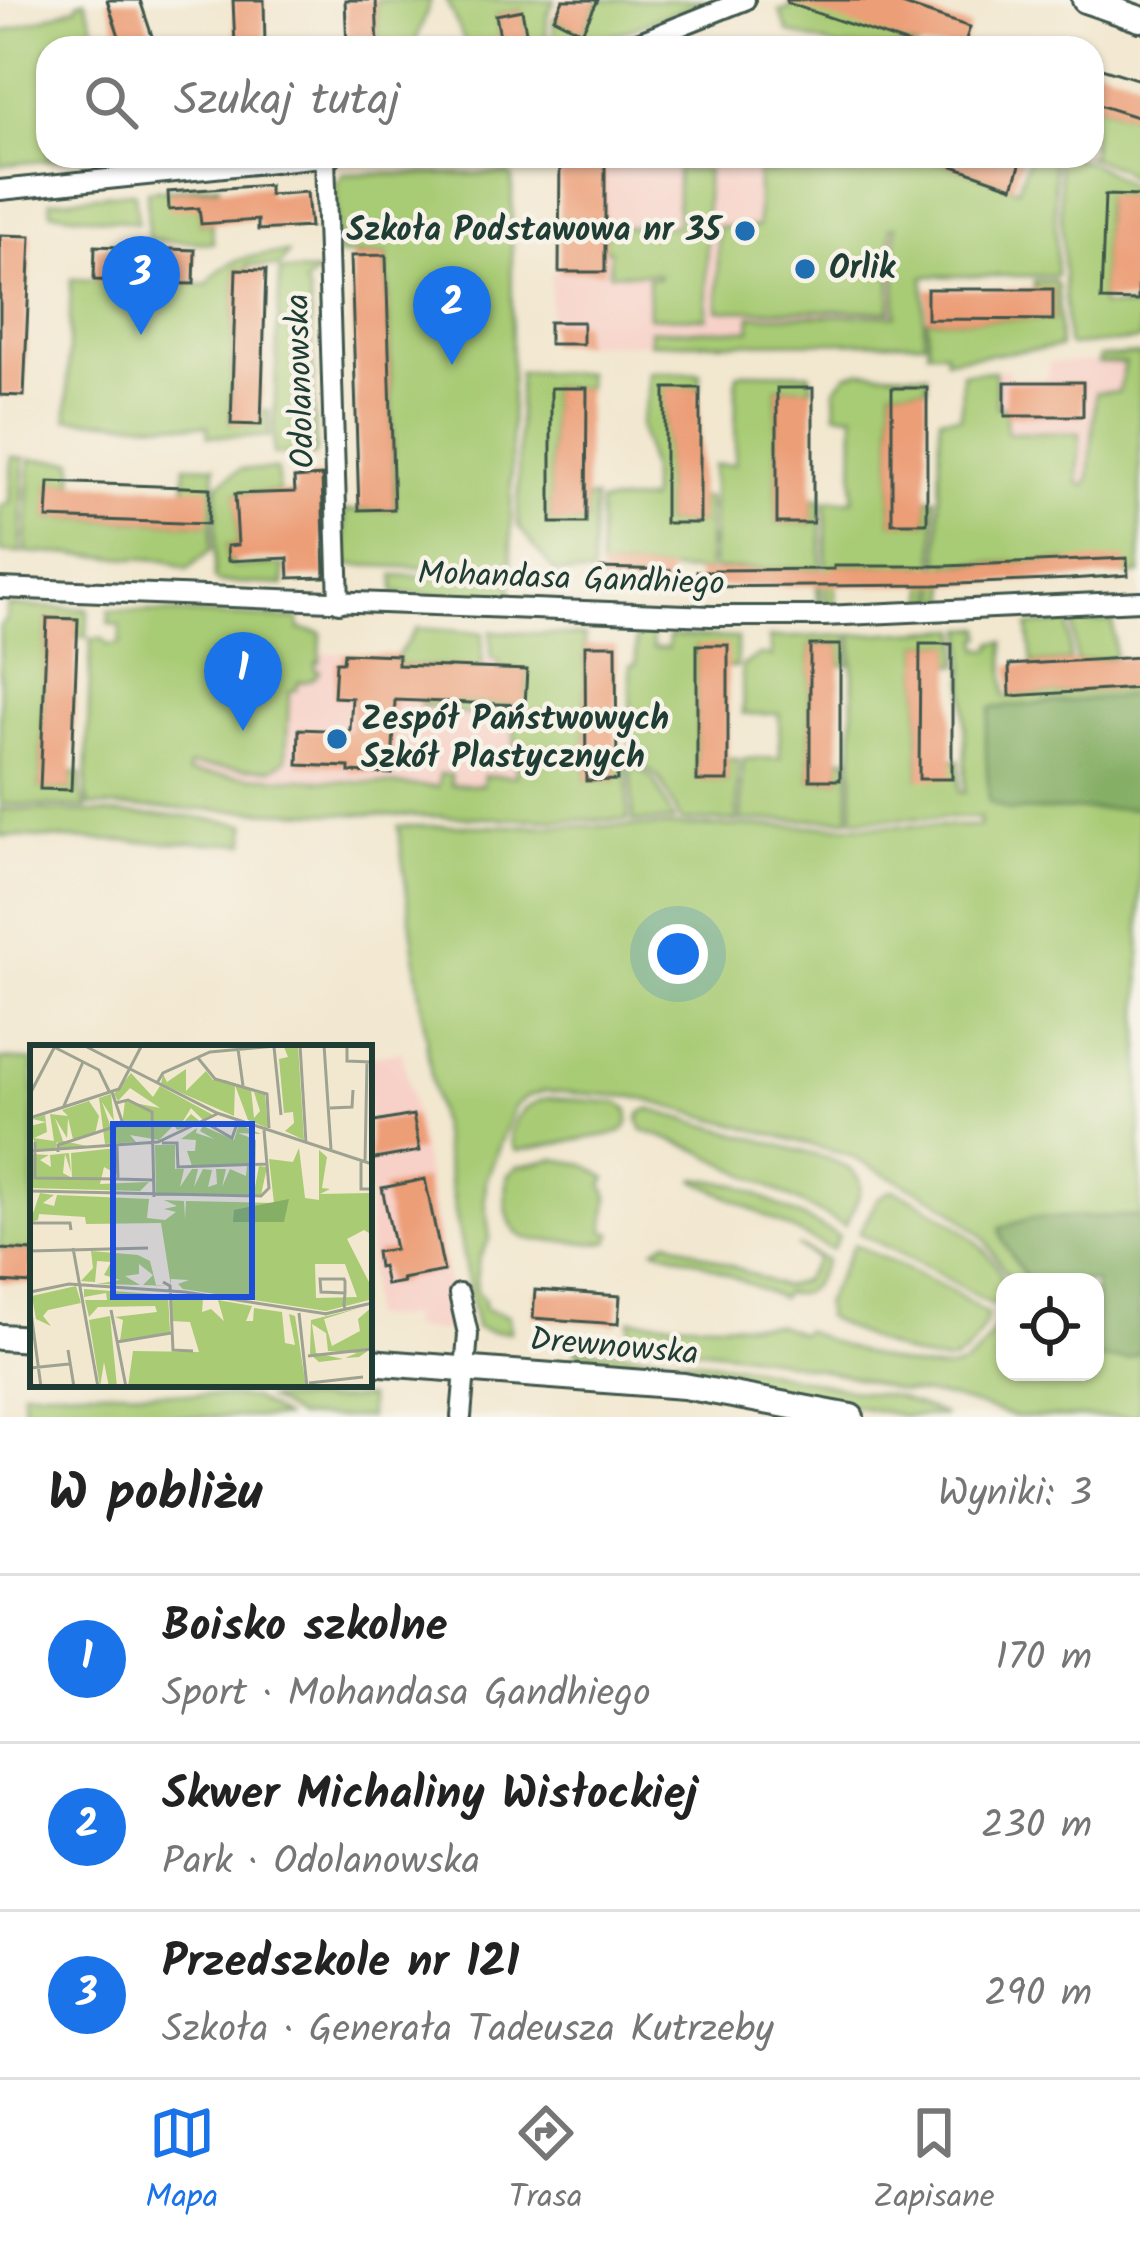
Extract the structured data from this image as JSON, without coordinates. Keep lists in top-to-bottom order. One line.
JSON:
{"streets":{"main road":["Drewnowska"],"street":["Odolanowska","Mohandasa Gandhiego"]},"crossings":[["Odolanowska","Mohandasa Gandhiego"]],"places":["Szkoła Podstawowa nr 35","Orlik","Zespół Państwowych Szkół Plastycznych"],"page":{"search":"Szukaj tutaj","pins":["3","2","1"],"heading":["W pobliżu","Wyniki: 3"],"list":[{"mark":"1","name":"Boisko szkolne","note":"Sport · Mohandasa Gandhiego","value":"170 m"},{"mark":"2","name":"Skwer Michaliny Wisłockiej","note":"Park · Odolanowska","value":"230 m"},{"mark":"3","name":"Przedszkole nr 121","note":"Szkoła · Generała Tadeusza Kutrzeby","value":"290 m"}],"nav":["Mapa","Trasa","Zapisane"]}}
